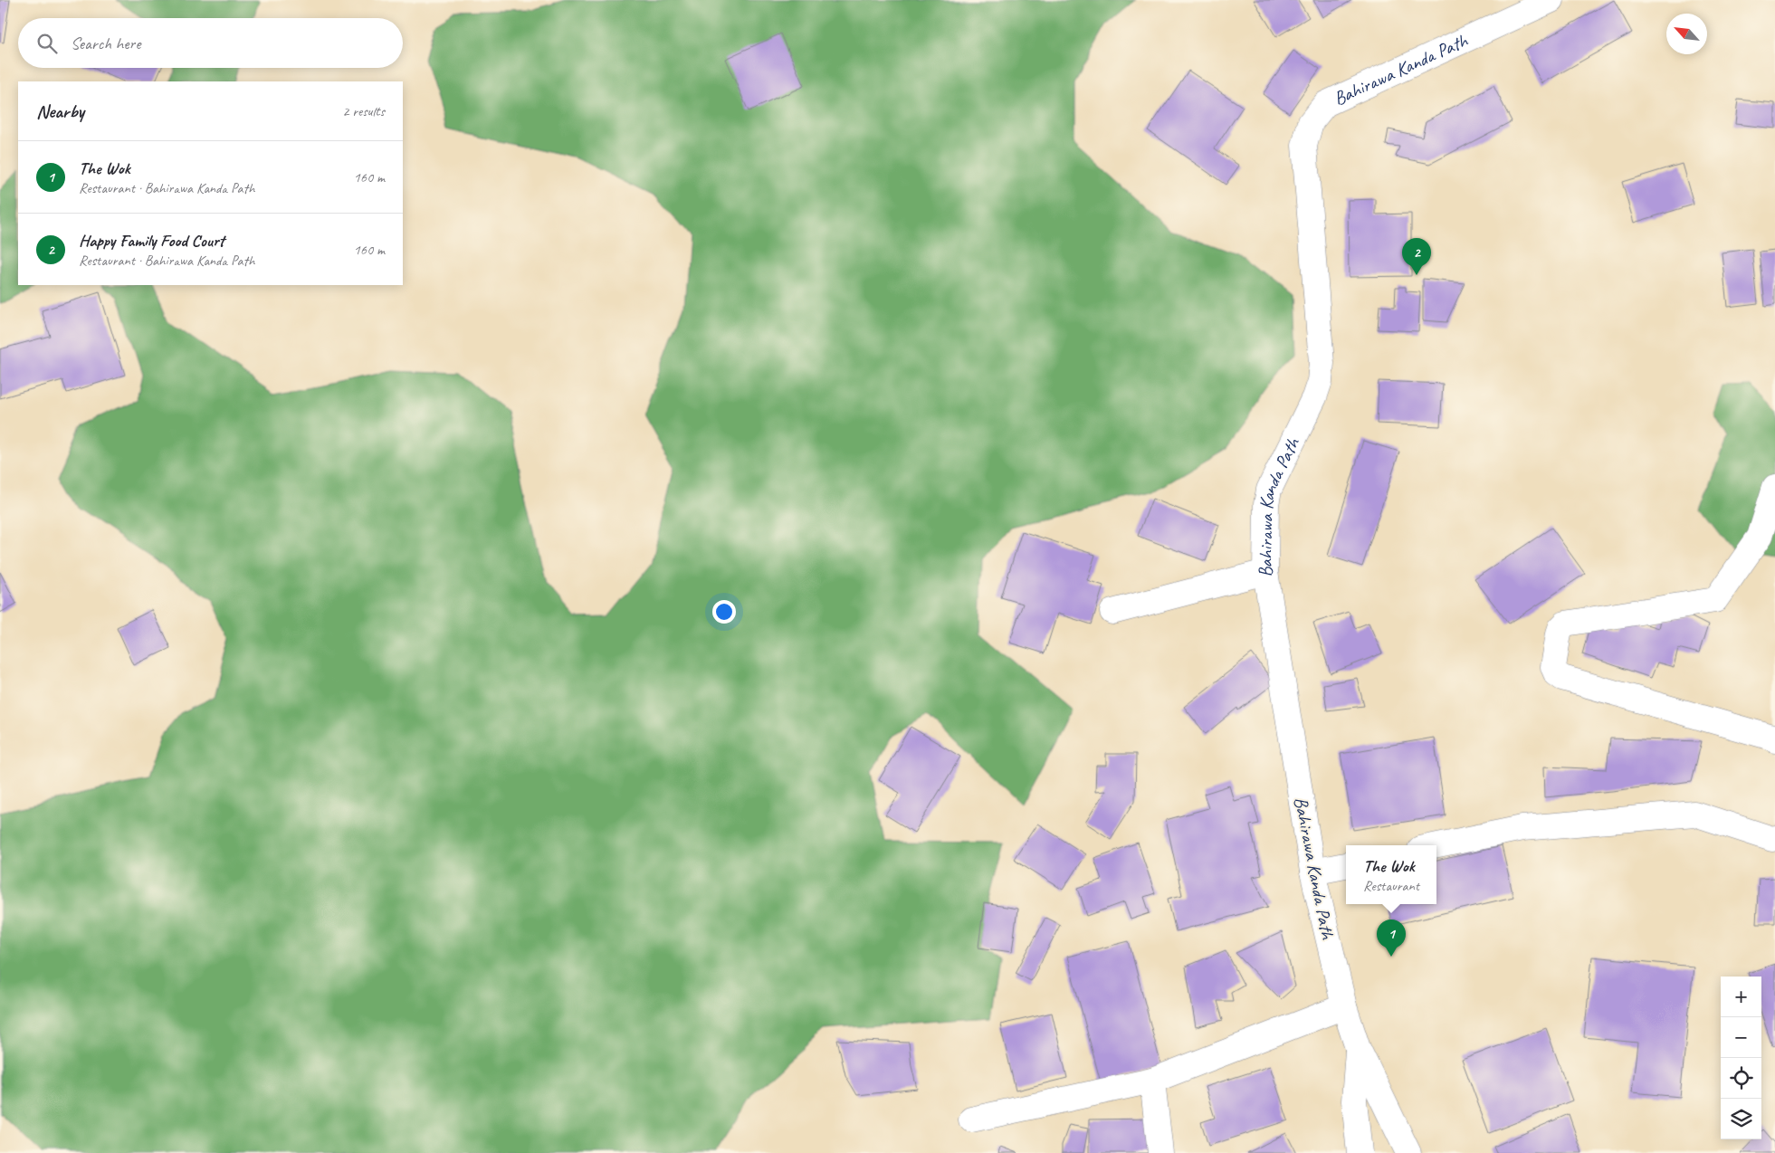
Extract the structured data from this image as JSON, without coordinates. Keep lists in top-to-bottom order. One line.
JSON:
{"streets":{"street":["Bahirawa Kanda Path"]},"north":"top left","page":{"search":"Search here","heading":["Nearby","2 results"],"list":[{"mark":"1","name":"The Wok","note":"Restaurant · Bahirawa Kanda Path","value":"160 m"},{"mark":"2","name":"Happy Family Food Court","note":"Restaurant · Bahirawa Kanda Path","value":"160 m"}],"pins":["2","1"],"popup":["The Wok","Restaurant"],"map_buttons":["+","−"]}}
